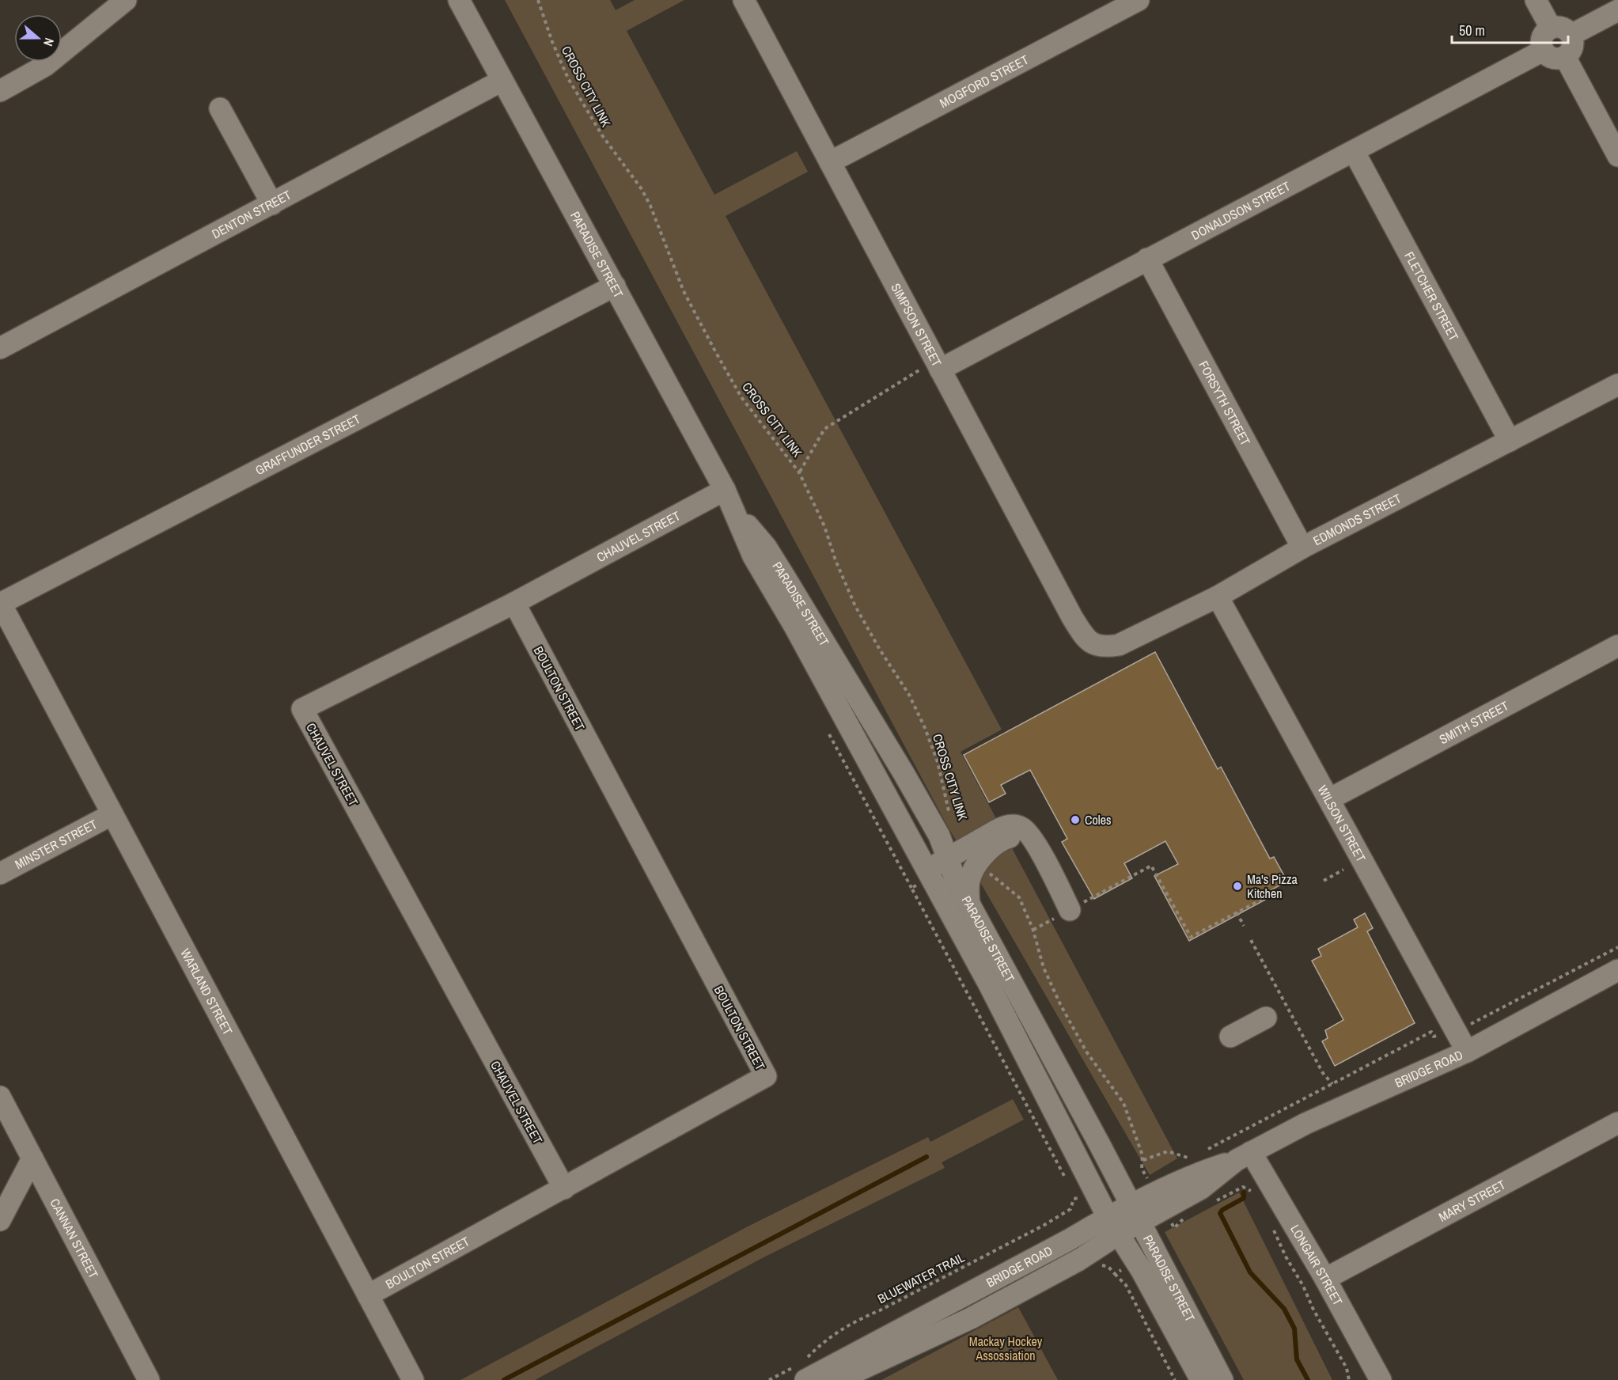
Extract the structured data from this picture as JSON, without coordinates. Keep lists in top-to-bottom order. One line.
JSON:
{"streets":{"street":["MOGFORD STREET","DONALDSON STREET","DENTON STREET","PARADISE STREET","FLETCHER STREET","SIMPSON STREET","FORSYTH STREET","GRAFFUNDER STREET","EDMONDS STREET","CHAUVEL STREET","BOULTON STREET","SMITH STREET","WILSON STREET","MINSTER STREET","WARLAND STREET","BRIDGE ROAD","MARY STREET","CANNAN STREET","LONGAIR STREET"],"path":["CROSS CITY LINK","BLUEWATER TRAIL"]},"crossings":[["MOGFORD STREET","SIMPSON STREET"],["DONALDSON STREET","FLETCHER STREET"],["DONALDSON STREET","SIMPSON STREET"],["DONALDSON STREET","FORSYTH STREET"],["DENTON STREET","PARADISE STREET"],["PARADISE STREET","GRAFFUNDER STREET"],["PARADISE STREET","CHAUVEL STREET"],["PARADISE STREET","BRIDGE ROAD"],["FLETCHER STREET","EDMONDS STREET"],["SIMPSON STREET","EDMONDS STREET"],["FORSYTH STREET","EDMONDS STREET"],["GRAFFUNDER STREET","WARLAND STREET"],["EDMONDS STREET","WILSON STREET"],["CHAUVEL STREET","BOULTON STREET"],["BOULTON STREET","WARLAND STREET"],["SMITH STREET","WILSON STREET"],["WILSON STREET","BRIDGE ROAD"],["MINSTER STREET","WARLAND STREET"],["BRIDGE ROAD","LONGAIR STREET"],["BRIDGE ROAD","BLUEWATER TRAIL"],["MARY STREET","LONGAIR STREET"]],"parks":["Mackay Hockey Assossiation"],"places":["Coles","Ma's Pizza Kitchen"],"scale_bar":"50 m","north":"right"}
